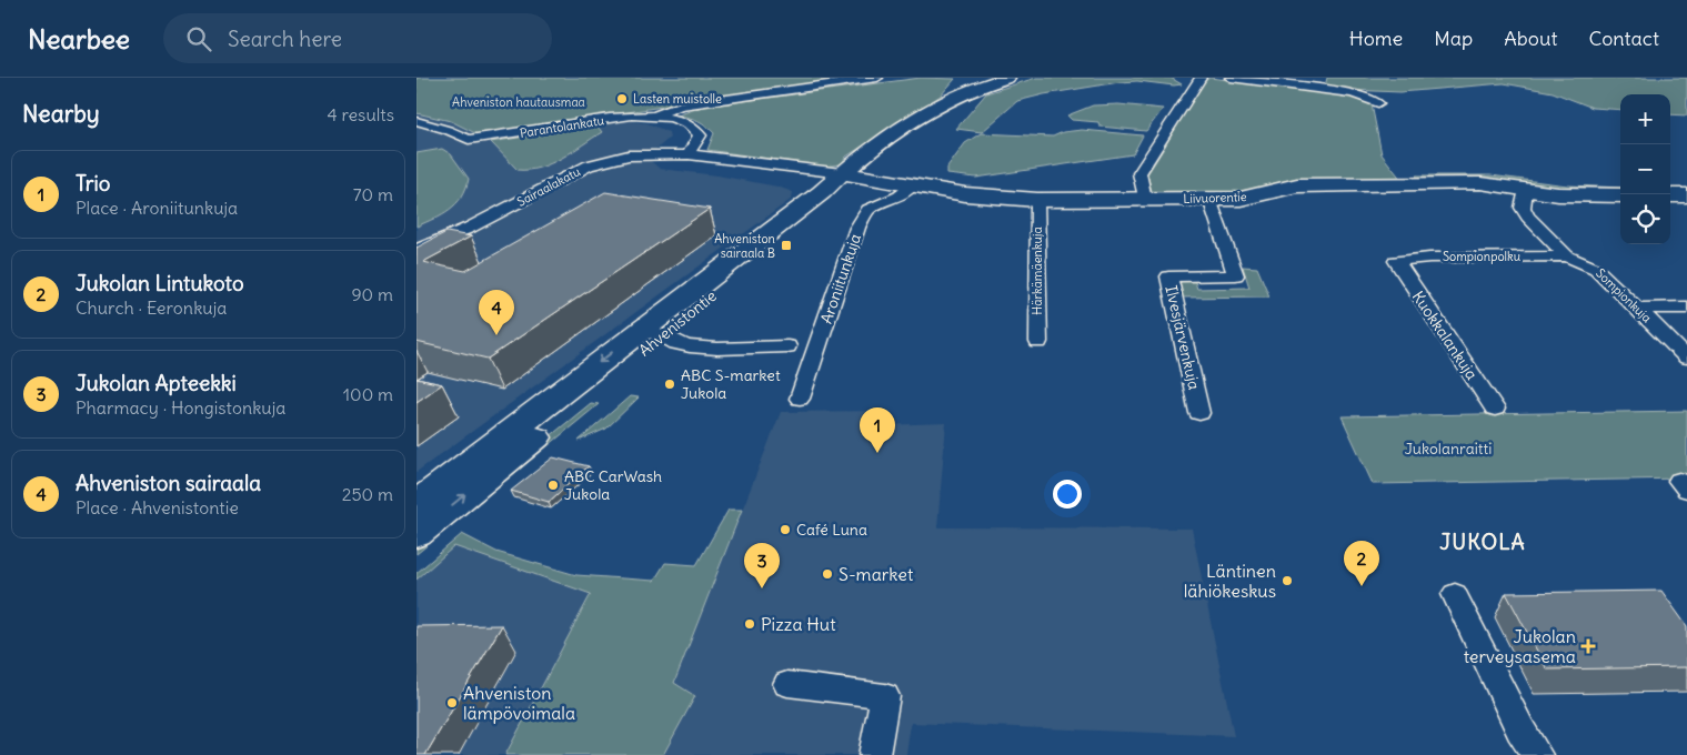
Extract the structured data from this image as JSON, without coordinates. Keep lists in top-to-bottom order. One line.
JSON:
{"streets":{"main road":["Liivuorentie","Ahvenistontie"],"street":["Parantolankatu","Sairaalakatu","Sompionpolku","Härkämäenkuja","Aroniitunkuja","Sompionkuja","Kuokkalankuja","Ilvesjärvenkuja"]},"crossings":[["Sairaalakatu","Liivuorentie"],["Sairaalakatu","Ahvenistontie"],["Liivuorentie","Härkämäenkuja"],["Liivuorentie","Aroniitunkuja"],["Liivuorentie","Sompionkuja"],["Liivuorentie","Ahvenistontie"],["Liivuorentie","Ilvesjärvenkuja"],["Sompionpolku","Sompionkuja"],["Sompionpolku","Kuokkalankuja"]],"districts":["JUKOLA"],"parks":["Ahveniston hautausmaa","Jukolanraitti"],"places":{"other":["Lasten muistolle","ABC S-market Jukola","ABC CarWash Jukola","Café Luna","S-market","Läntinen lähiökeskus","Pizza Hut","Ahveniston lämpövoimala"],"transit":["Ahveniston sairaala B"],"health":["Jukolan terveysasema"]},"page":{"header":"Nearbee","search":"Search here","nav":["Home","Map","About","Contact"],"heading":["Nearby","4 results"],"map_buttons":["+","−"],"list":[{"mark":"1","name":"Trio","note":"Place · Aroniitunkuja","value":"70 m"},{"mark":"2","name":"Jukolan Lintukoto","note":"Church · Eeronkuja","value":"90 m"},{"mark":"3","name":"Jukolan Apteekki","note":"Pharmacy · Hongistonkuja","value":"100 m"},{"mark":"4","name":"Ahveniston sairaala","note":"Place · Ahvenistontie","value":"250 m"}],"pins":["4","1","2","3"]}}
